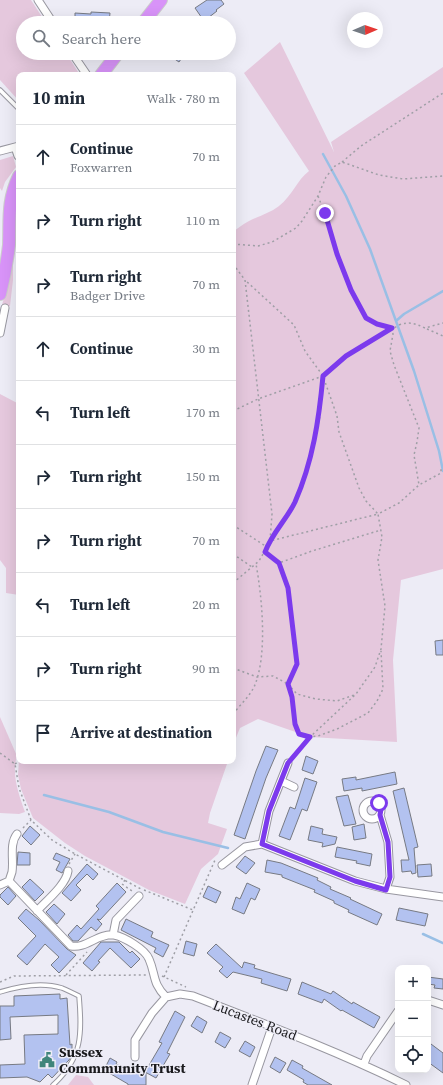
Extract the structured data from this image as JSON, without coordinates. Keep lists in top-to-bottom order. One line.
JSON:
{"streets":{"street":["Lucastes Road"]},"places":{"public building":["Sussex Commmunity Trust"]},"north":"right","page":{"search":"Search here","heading":["10 min","Walk · 780 m"],"list":[["Continue","Foxwarren","70 m"],["Turn right","110 m"],["Turn right","Badger Drive","70 m"],["Continue","30 m"],["Turn left","170 m"],["Turn right","150 m"],["Turn right","70 m"],["Turn left","20 m"],["Turn right","90 m"],"Arrive at destination"],"map_buttons":["+","−"]}}
